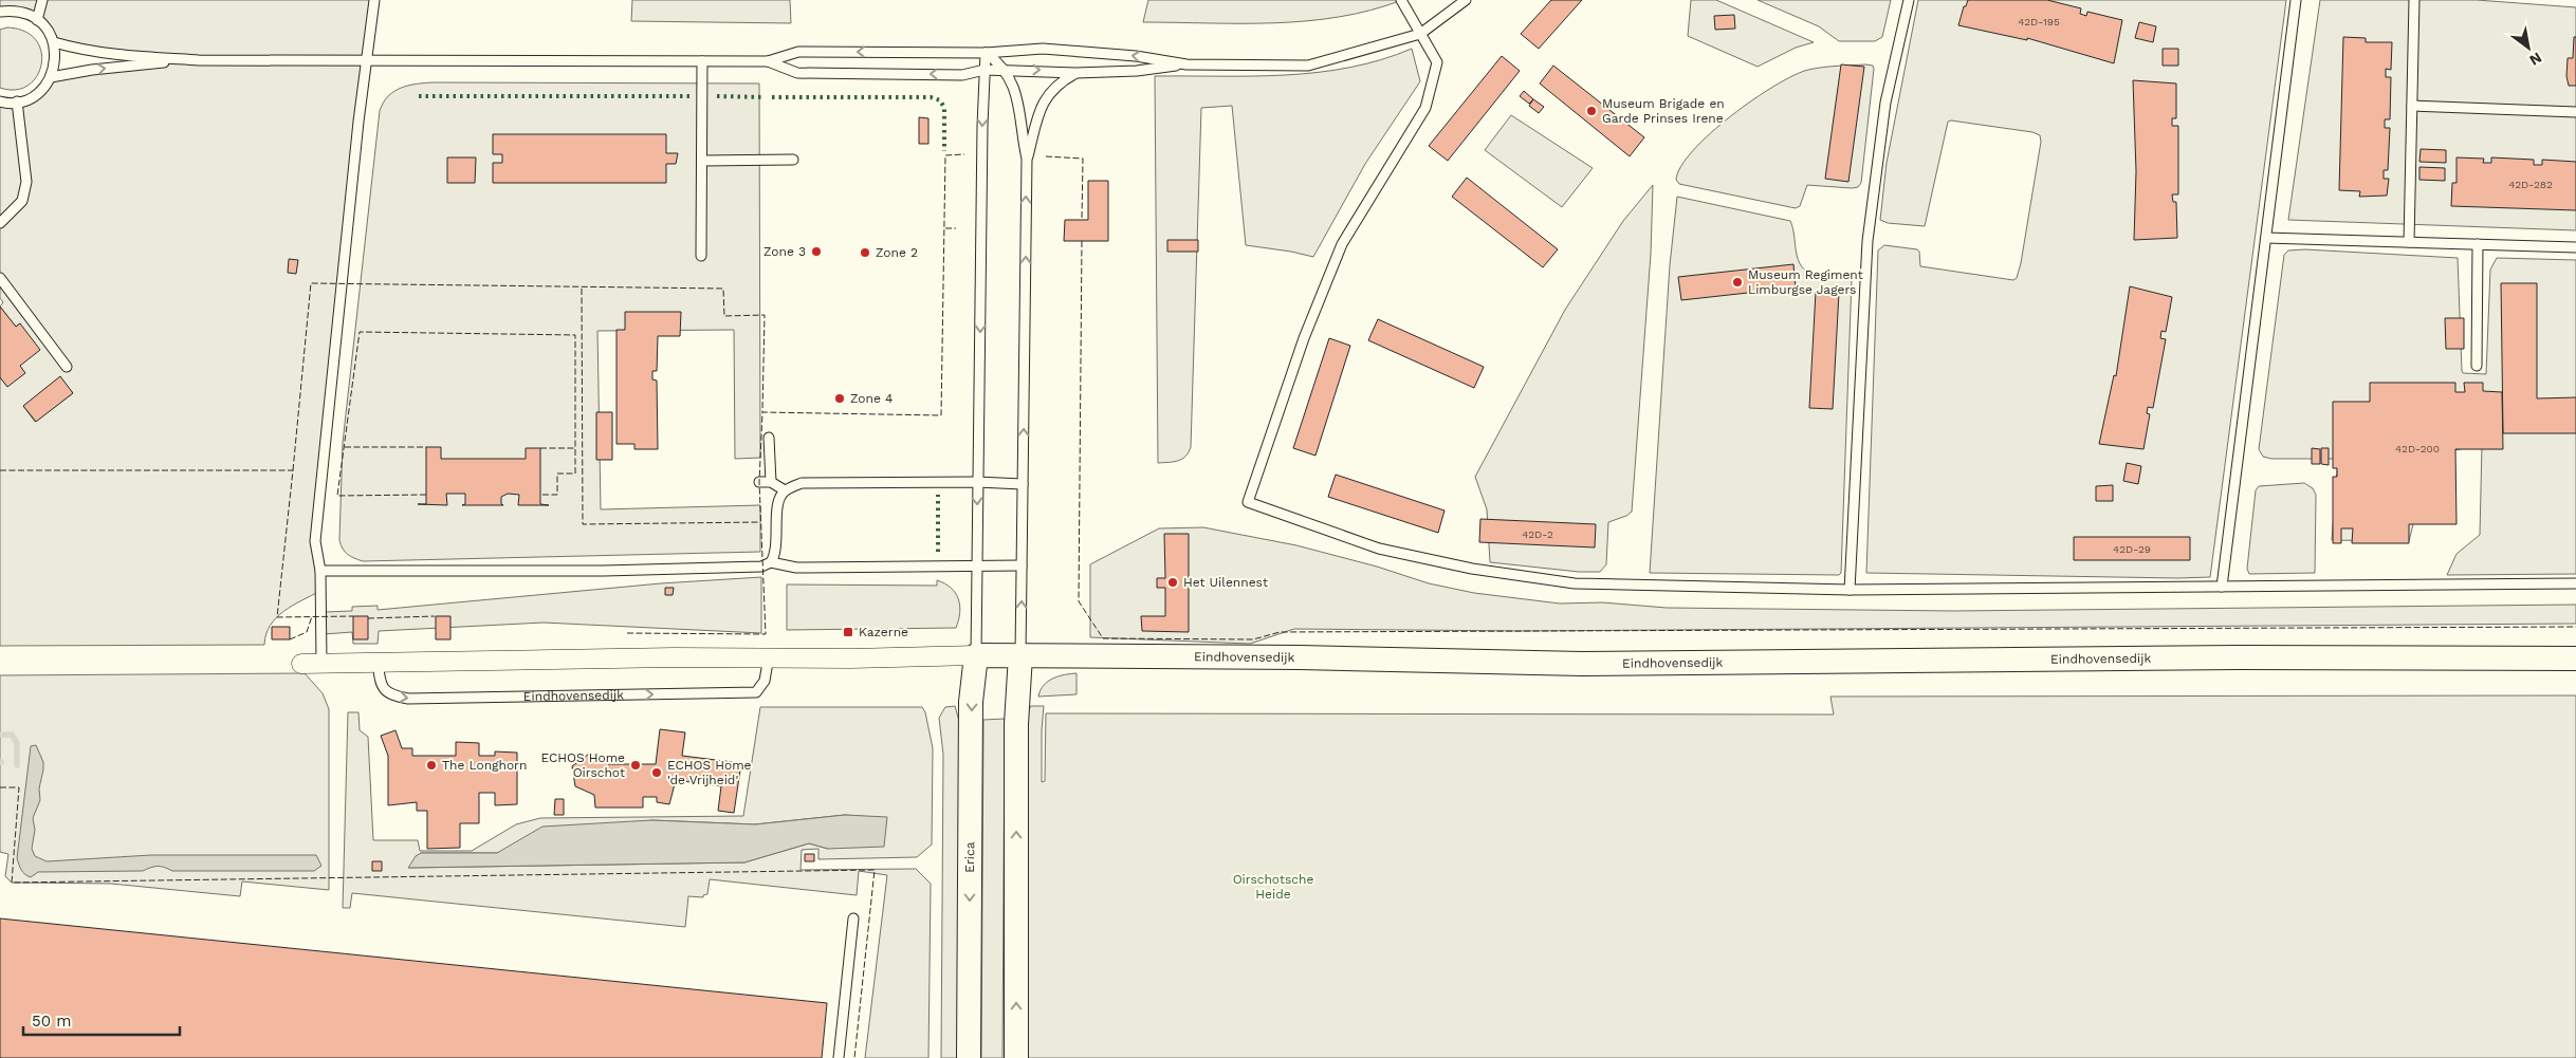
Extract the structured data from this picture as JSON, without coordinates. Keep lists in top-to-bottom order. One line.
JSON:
{"streets":{"street":["Eindhovensedijk","Erica"]},"crossings":[["Eindhovensedijk","Erica"]],"parks":["Oirschotsche Heide"],"places":{"other":["Museum Brigade en Garde Prinses Irene","Zone 3","Zone 2","Museum Regiment Limburgse Jagers","Zone 4","Het Uilennest","The Longhorn","ECHOS Home Oirschot","ECHOS Home 'de Vrijheid'"],"transit":["Kazerne"]},"house_numbers":["42D-195","42D-282","42D-200","42D-2","42D-29"],"scale_bar":"50 m","north":"bottom right"}
